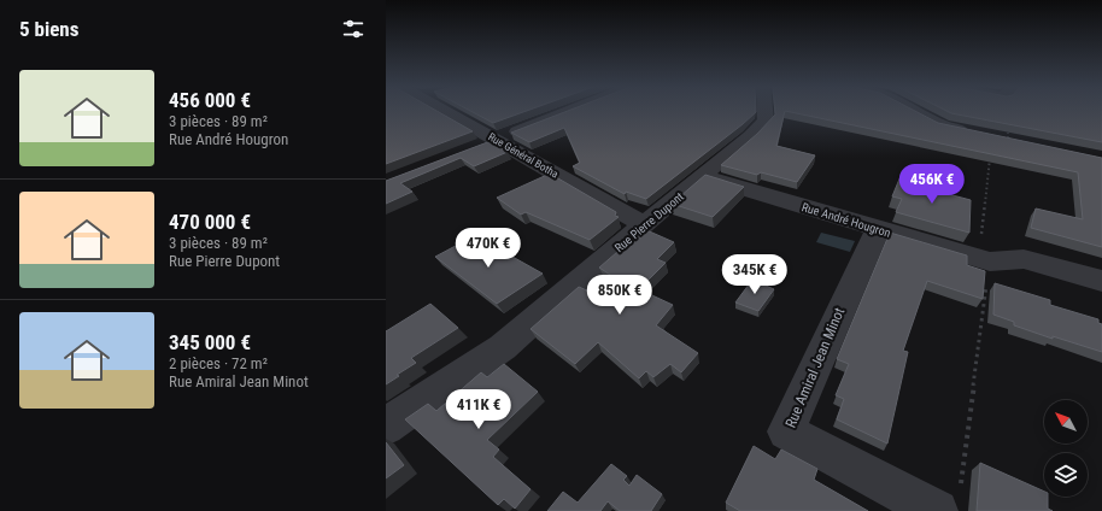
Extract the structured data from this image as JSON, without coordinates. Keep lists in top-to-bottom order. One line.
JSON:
{"streets":{"street":["Rue Général Botha","Rue André Hougron","Rue Pierre Dupont","Rue Amiral Jean Minot"]},"crossings":[["Rue Général Botha","Rue Pierre Dupont"],["Rue André Hougron","Rue Pierre Dupont"],["Rue André Hougron","Rue Amiral Jean Minot"]],"north":"top left","page":{"heading":"5 biens","list":[{"name":"456 000 €","note":"3 pièces · 89 m² · Rue André Hougron"},{"name":"470 000 €","note":"3 pièces · 89 m² · Rue Pierre Dupont"},{"name":"345 000 €","note":"2 pièces · 72 m² · Rue Amiral Jean Minot"}],"price":["456K €","470K €","345K €","850K €","411K €"]}}
